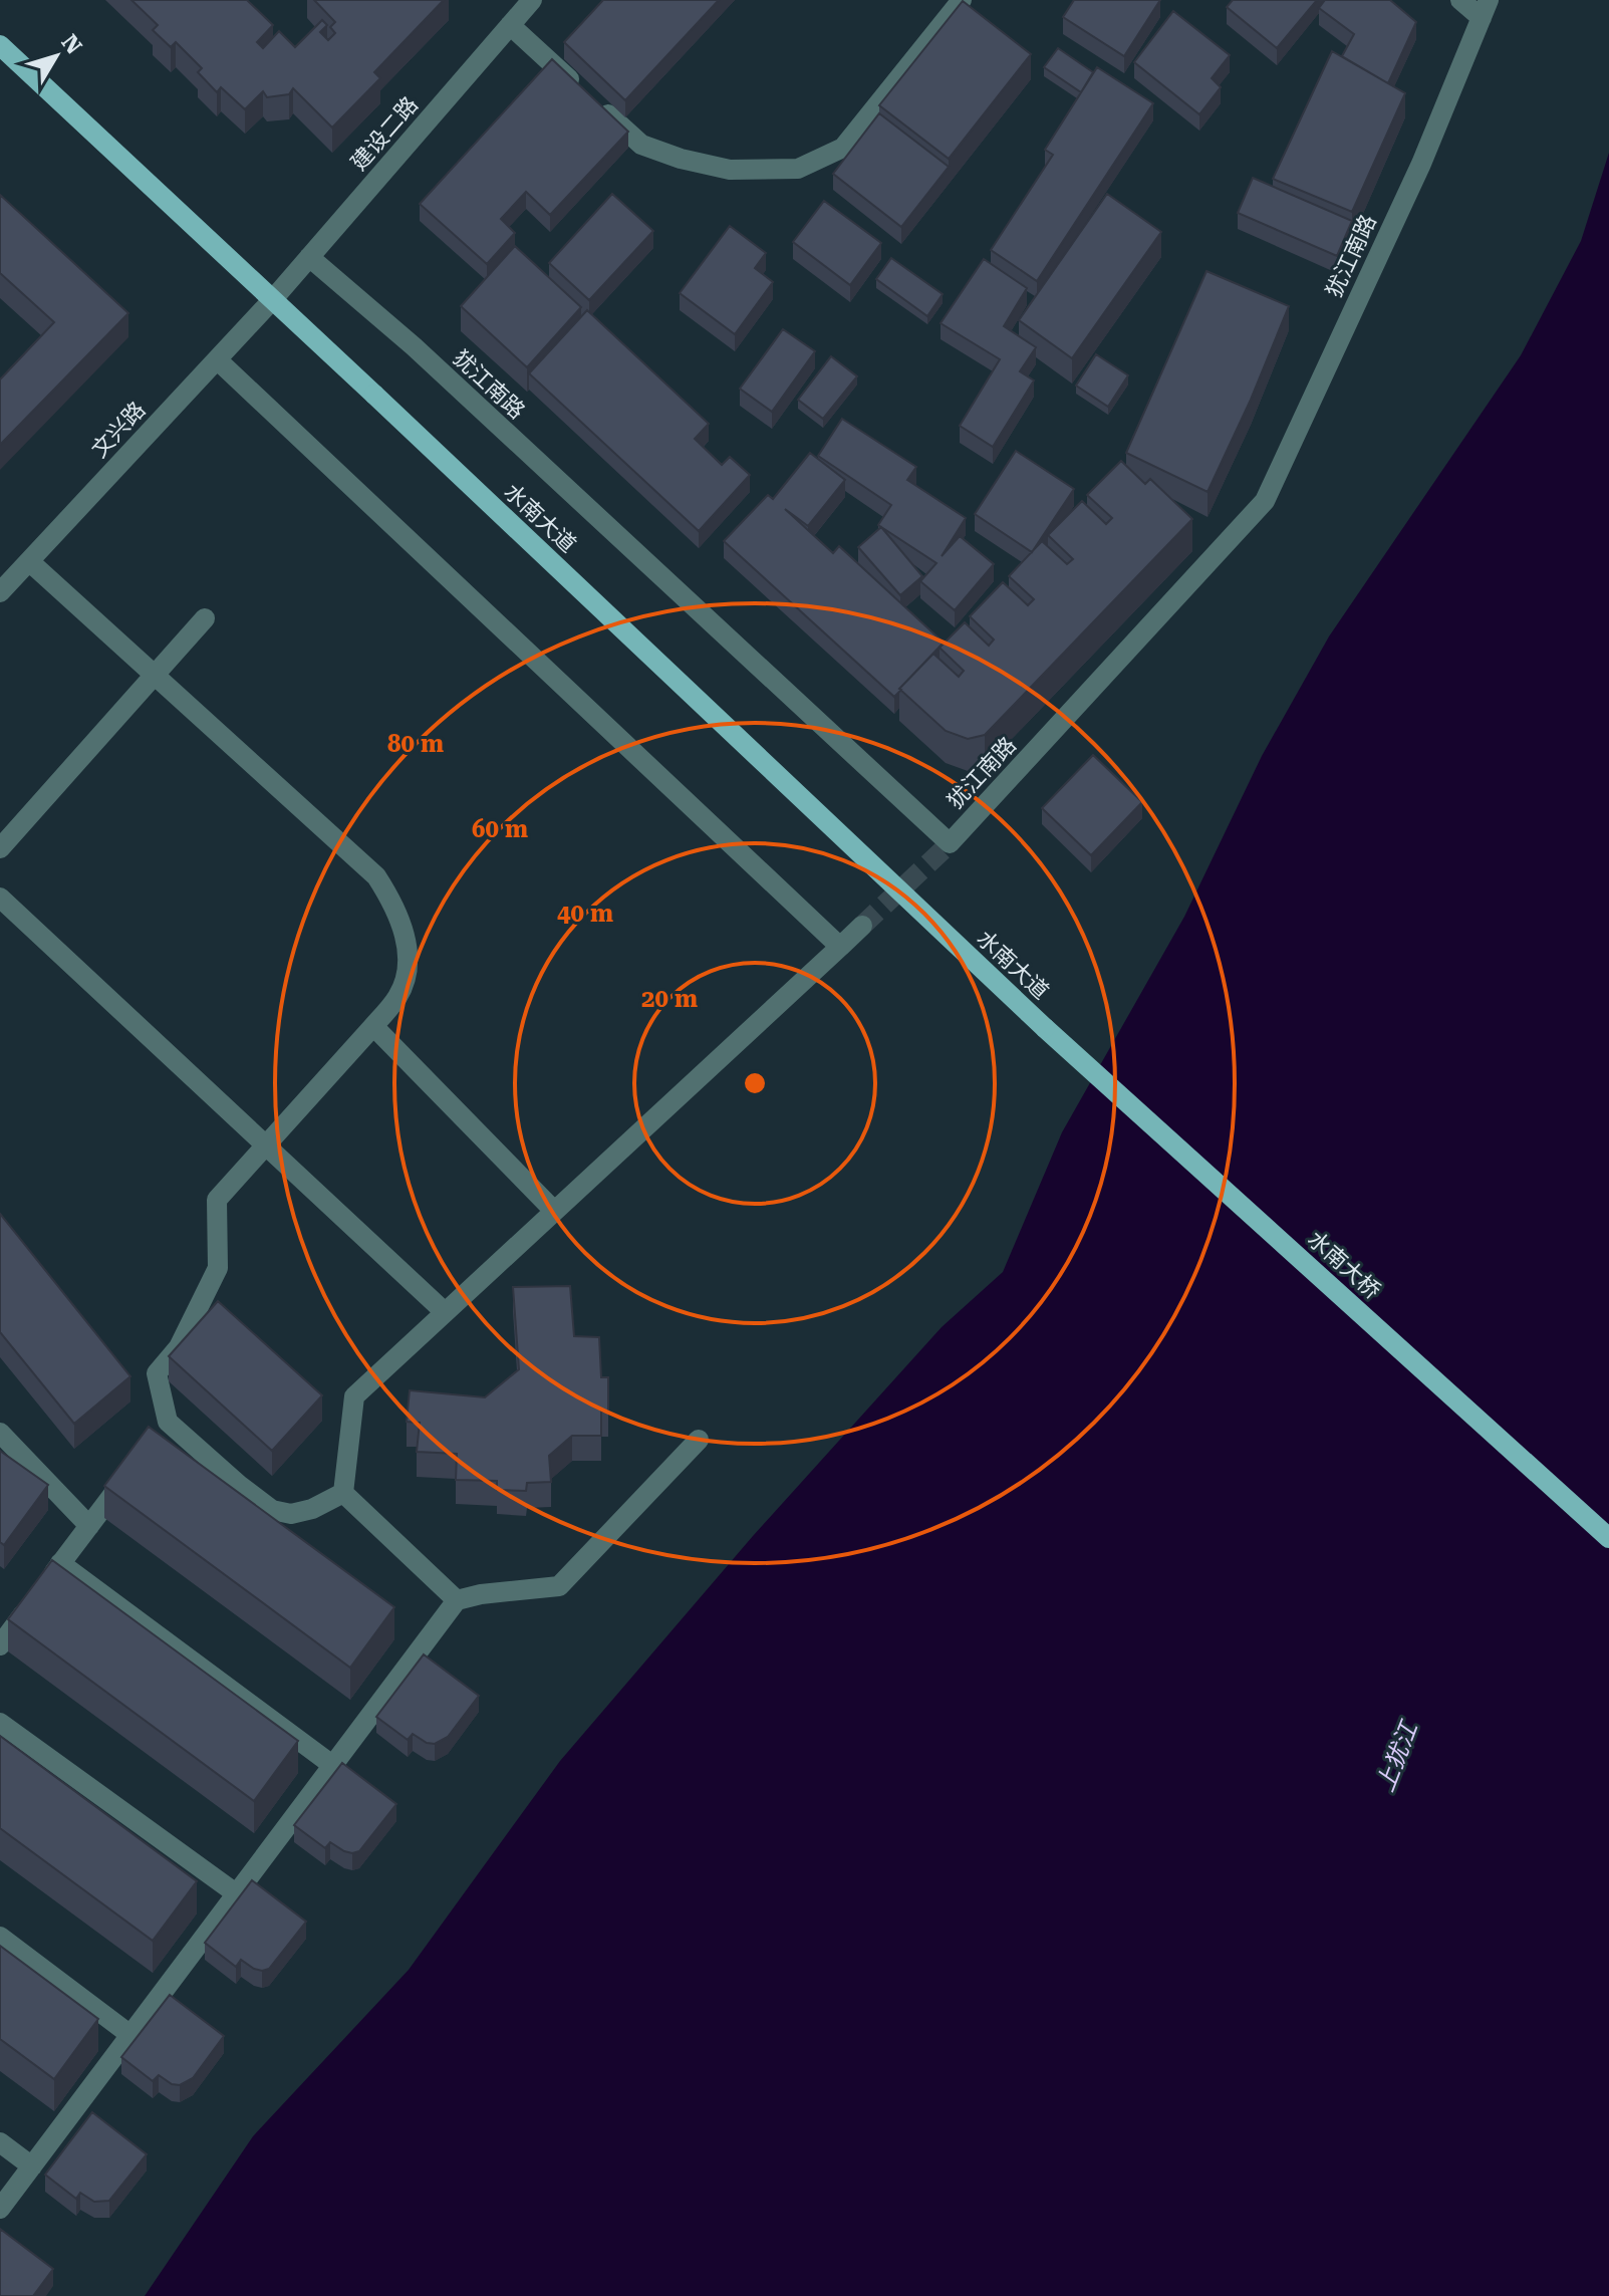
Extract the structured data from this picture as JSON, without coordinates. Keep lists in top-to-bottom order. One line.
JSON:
{"streets":{"main road":["水南大道","水南大桥"],"street":["建设二路","犹江南路","文兴路"]},"crossings":[["建设二路","犹江南路"],["建设二路","文兴路"],["建设二路","水南大道"],["文兴路","水南大道"],["水南大道","水南大桥"]],"water":["上犹江"],"north":"top right","rings":["80 m","60 m","40 m","20 m"]}
